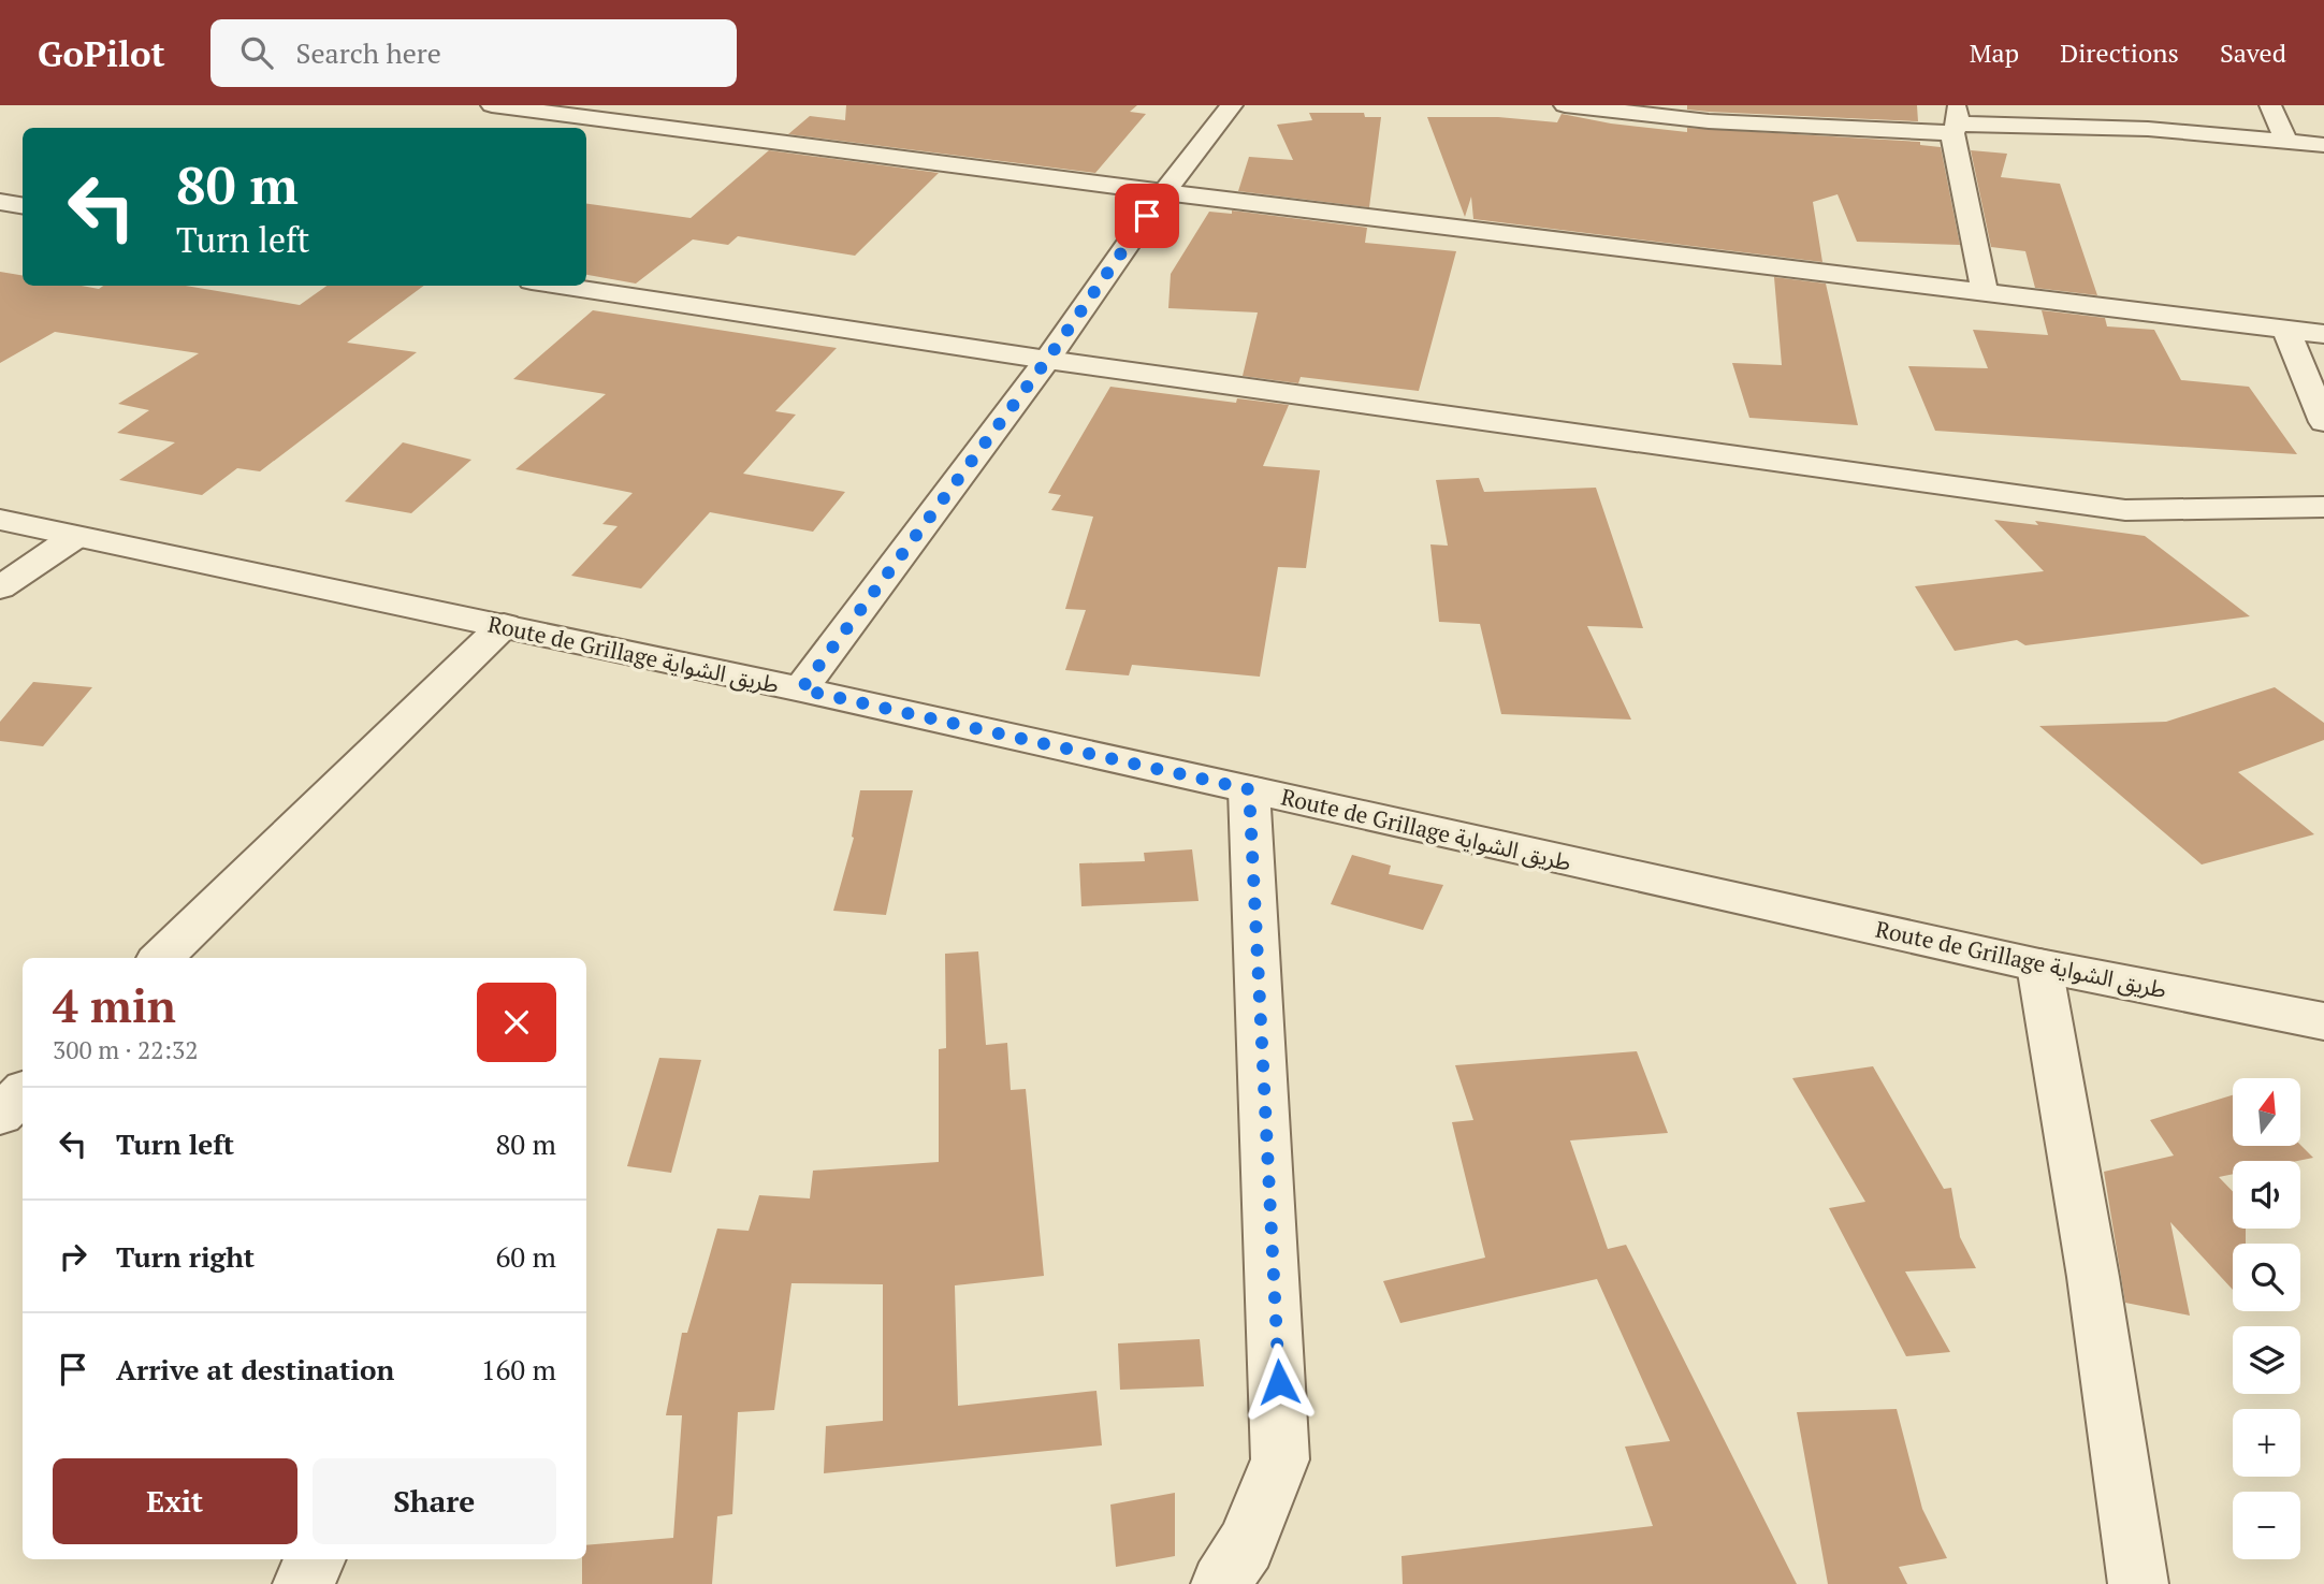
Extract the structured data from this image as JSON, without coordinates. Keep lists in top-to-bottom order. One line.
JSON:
{"streets":{"street":["Route de Grillage طريق الشواية"]},"north":"top","page":{"header":"GoPilot","search":"Search here","nav":["Map","Directions","Saved"],"turn":["80 m","Turn left"],"heading":["4 min","300 m · 22:32"],"map_buttons":["+","−"],"list":[{"name":"Turn left","value":"80 m"},{"name":"Turn right","value":"60 m"},{"name":"Arrive at destination","value":"160 m"}],"buttons":["Exit","Share"]}}
